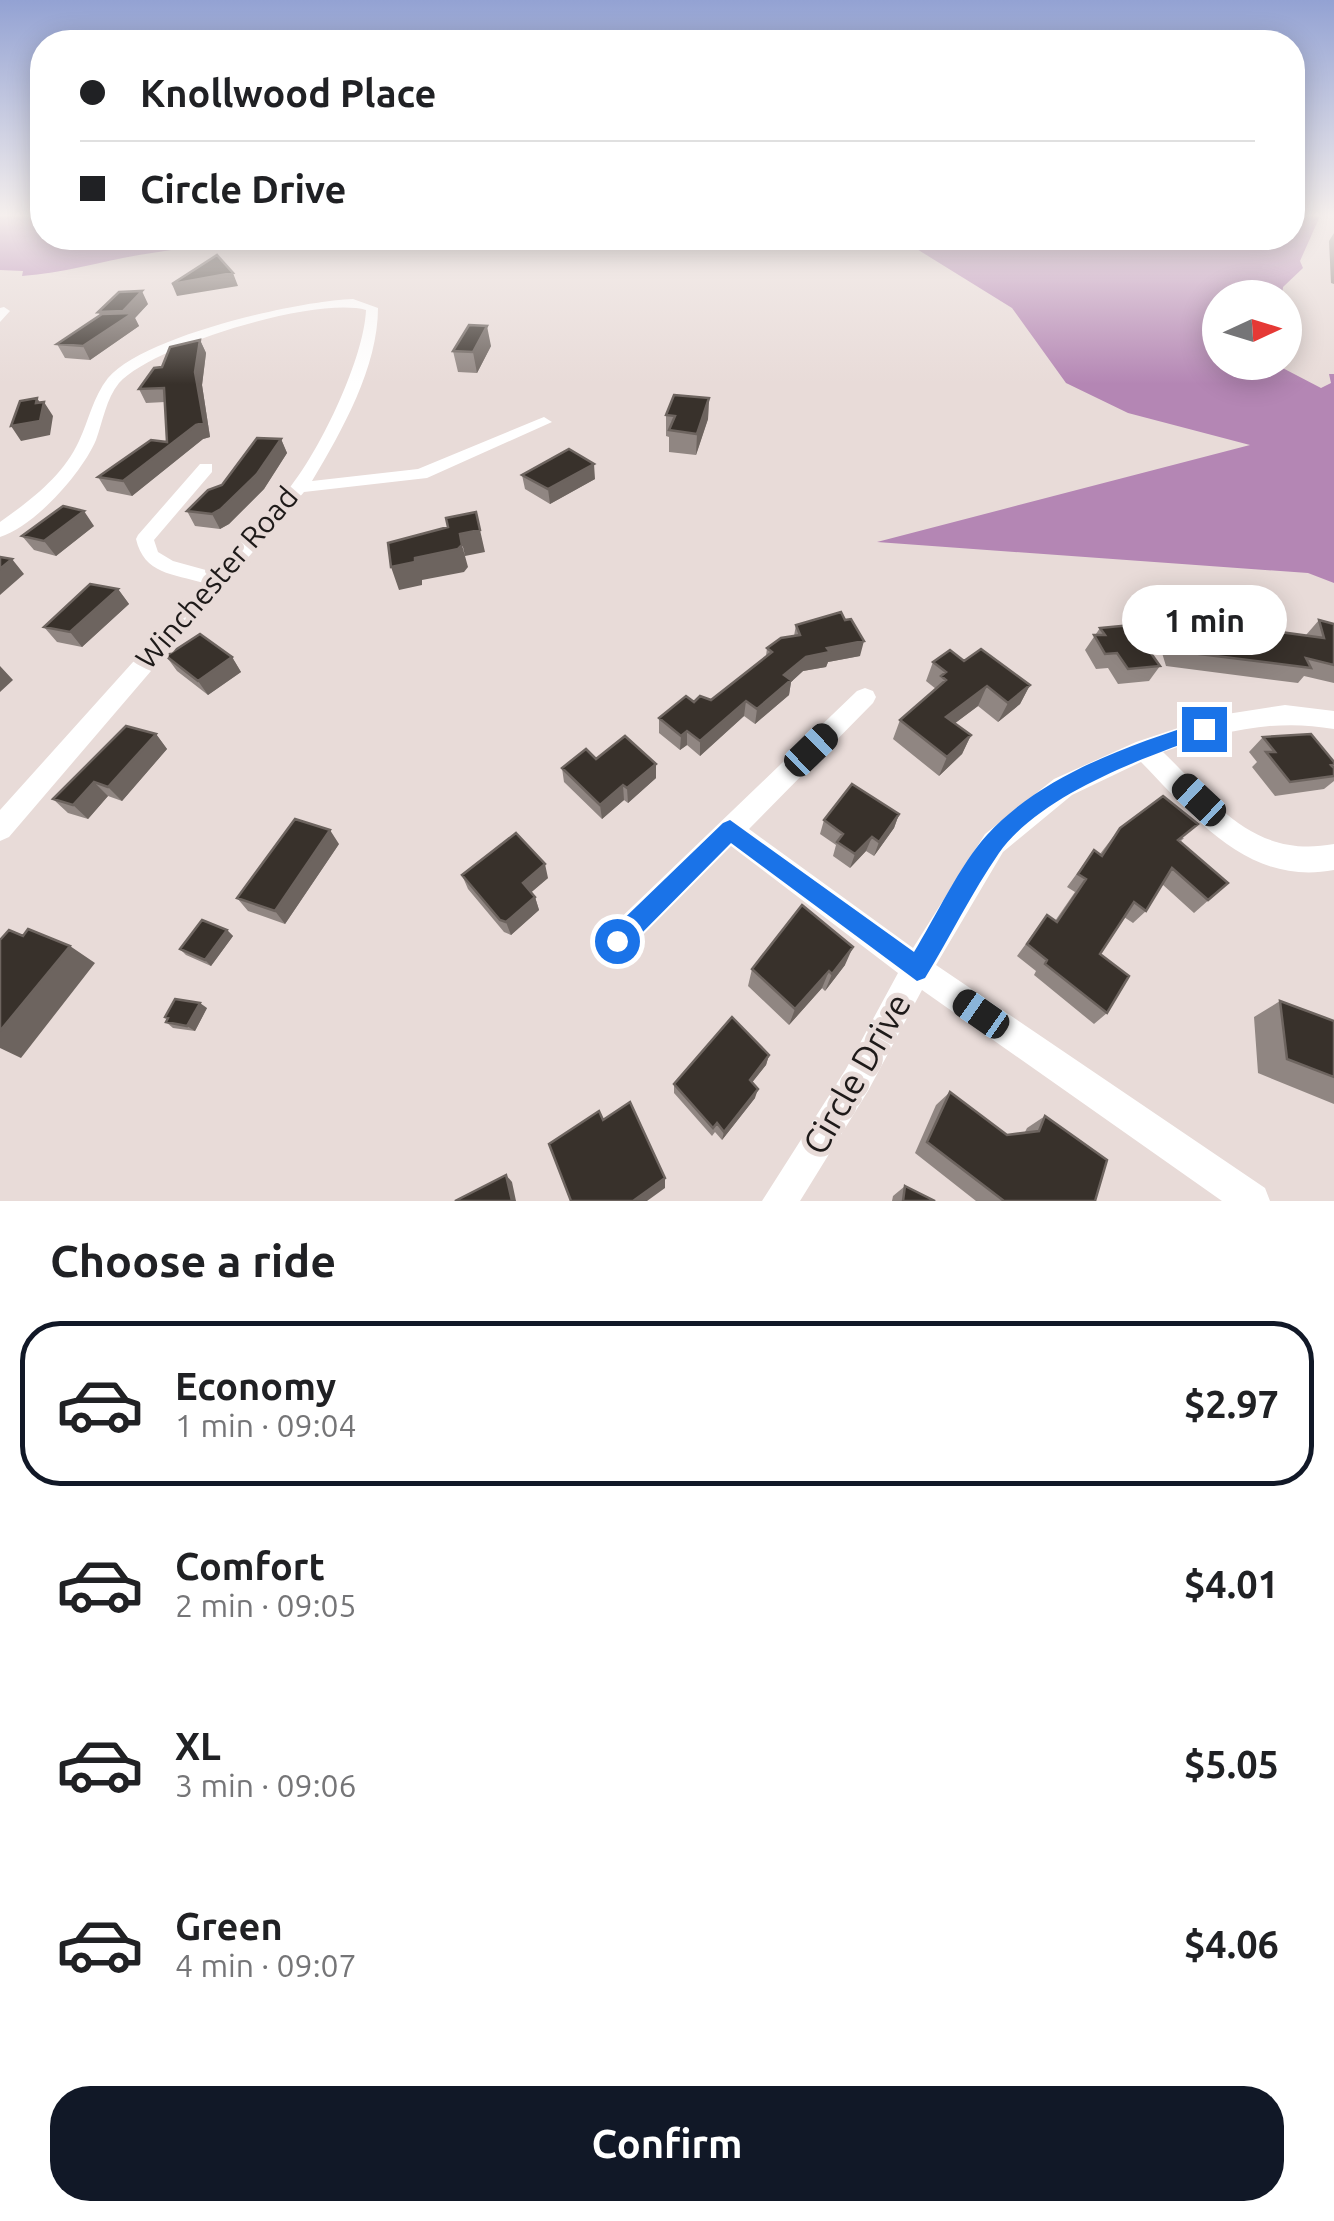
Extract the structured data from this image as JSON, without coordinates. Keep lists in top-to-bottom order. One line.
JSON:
{"streets":{"street":["Winchester Road","Circle Drive"]},"north":"right","page":{"banner":["Knollwood Place","Circle Drive"],"bubble":"1 min","heading":"Choose a ride","list":[{"name":"Economy","note":"1 min · 09:04","value":"$2.97"},{"name":"Comfort","note":"2 min · 09:05","value":"$4.01"},{"name":"XL","note":"3 min · 09:06","value":"$5.05"},{"name":"Green","note":"4 min · 09:07","value":"$4.06"}],"buttons":"Confirm"}}
